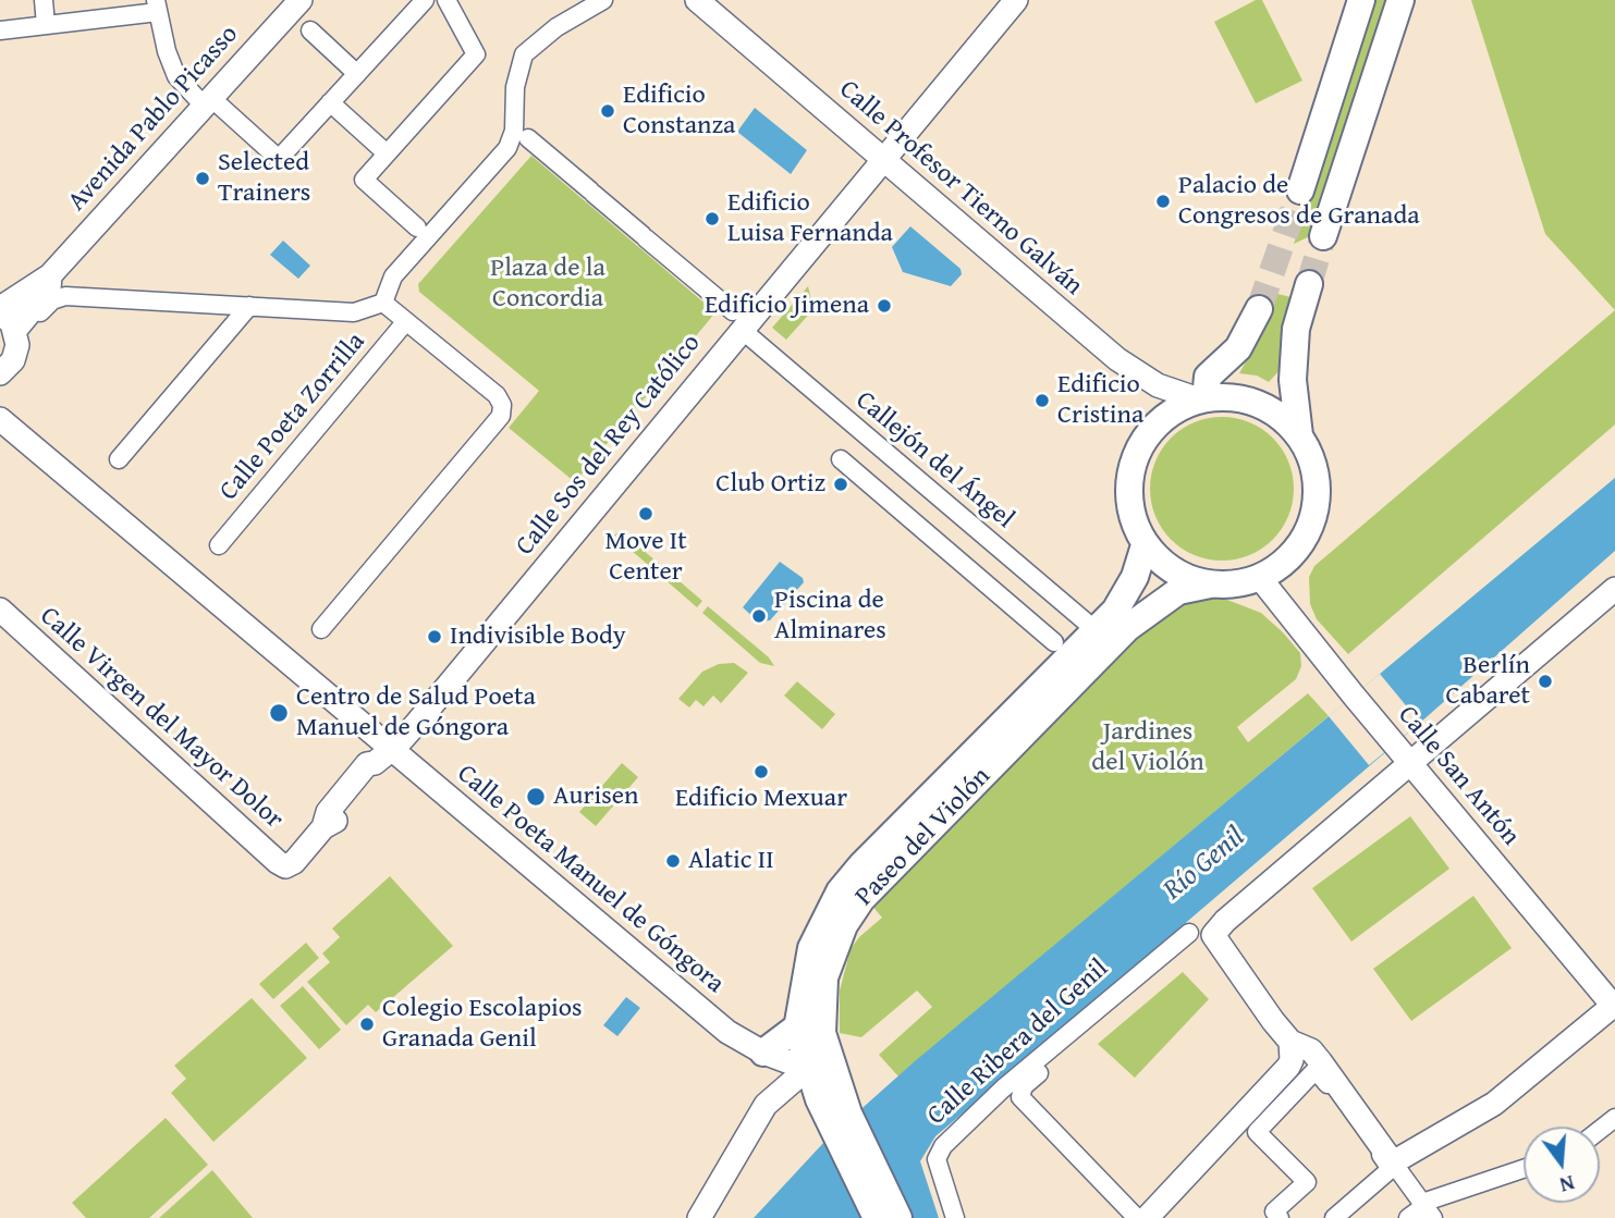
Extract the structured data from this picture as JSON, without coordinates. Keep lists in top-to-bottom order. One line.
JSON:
{"streets":{"main road":["Avenida Pablo Picasso","Calle Profesor Tierno Galván","Calle Sos del Rey Católico","Calle Virgen del Mayor Dolor","Calle San Antón","Paseo del Violón","Calle Poeta Manuel de Góngora"],"street":["Calle Poeta Zorrilla","Callejón del Ángel","Calle Ribera del Genil"]},"crossings":[["Calle Profesor Tierno Galván","Calle Sos del Rey Católico"],["Calle Profesor Tierno Galván","Calle San Antón"],["Calle Profesor Tierno Galván","Paseo del Violón"],["Calle Sos del Rey Católico","Callejón del Ángel"],["Calle Sos del Rey Católico","Calle Virgen del Mayor Dolor"],["Calle Sos del Rey Católico","Calle Poeta Manuel de Góngora"],["Callejón del Ángel","Paseo del Violón"],["Calle San Antón","Paseo del Violón"],["Paseo del Violón","Calle Poeta Manuel de Góngora"]],"water":["Río Genil"],"parks":["Plaza de la Concordia","Jardines del Violón"],"places":["Edificio Constanza","Selected Trainers","Palacio de Congresos de Granada","Edificio Luisa Fernanda","Edificio Jimena","Edificio Cristina","Club Ortiz","Move It Center","Piscina de Alminares","Indivisible Body","Berlín Cabaret","Centro de Salud Poeta Manuel de Góngora","Edificio Mexuar","Aurisen","Alatic II","Colegio Escolapios Granada Genil"],"north":"bottom"}
